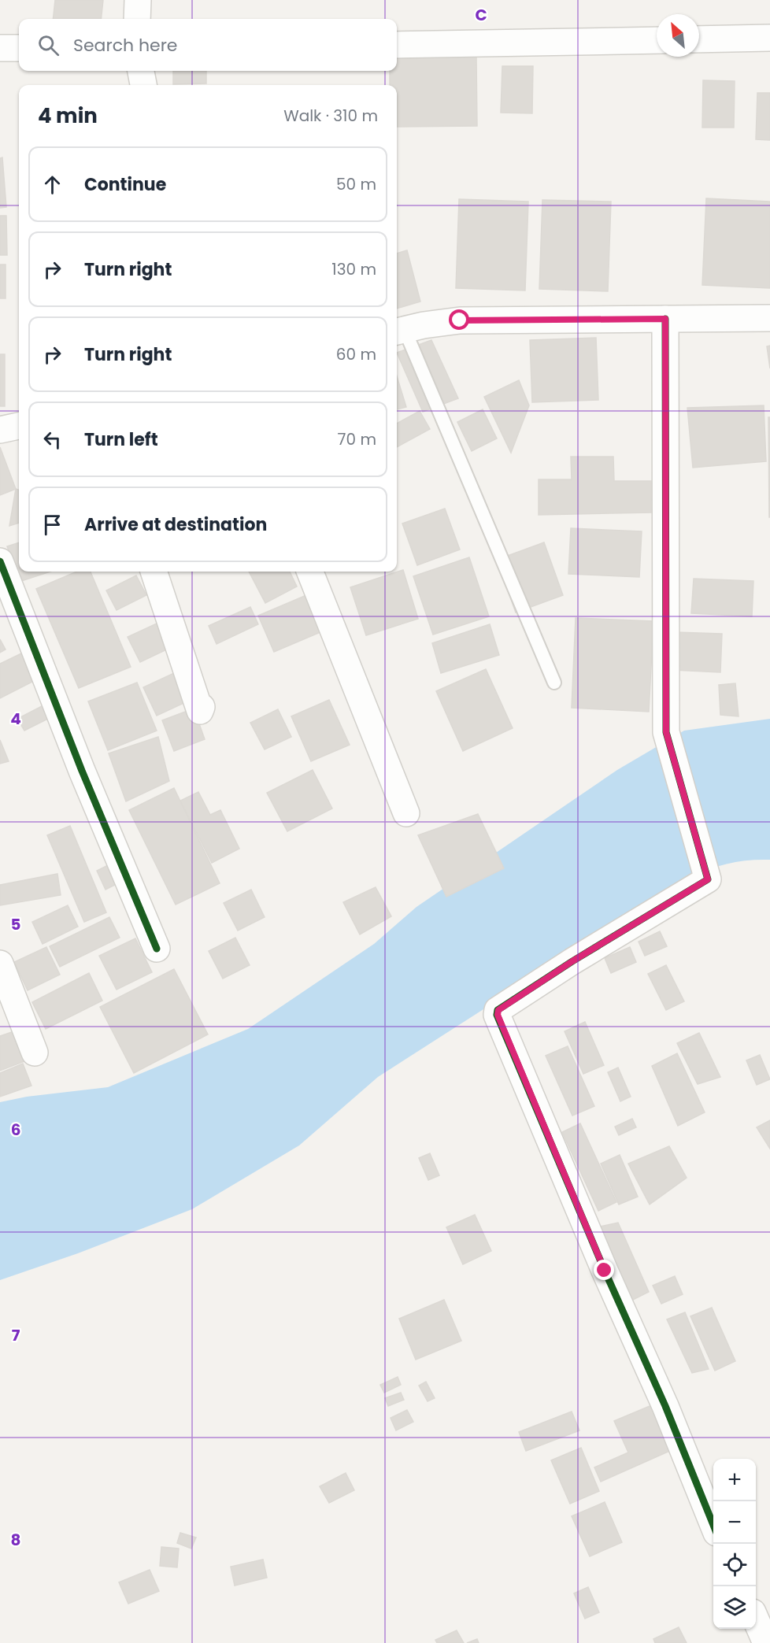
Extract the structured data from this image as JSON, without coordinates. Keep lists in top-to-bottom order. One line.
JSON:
{"north":"top left","page":{"search":"Search here","heading":["4 min","Walk · 310 m"],"list":[["Continue","50 m"],["Turn right","130 m"],["Turn right","60 m"],["Turn left","70 m"],"Arrive at destination"],"map_buttons":["+","−"]},"grid":{"columns":["C"],"rows":["4","5","6","7","8"]}}
